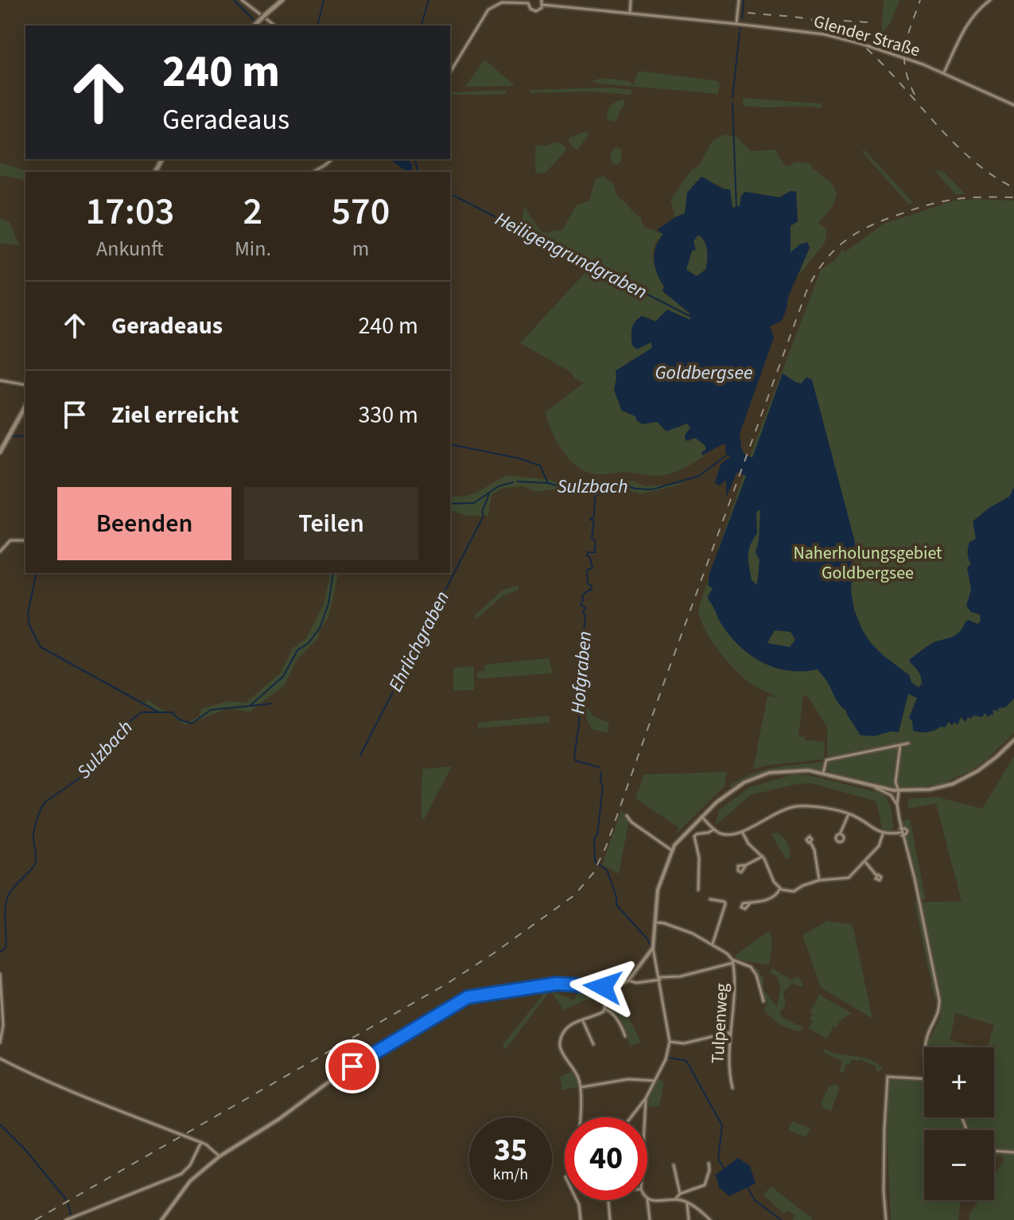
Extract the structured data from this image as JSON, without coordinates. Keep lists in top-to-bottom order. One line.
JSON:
{"streets":{"street":["Glender Straße","Tulpenweg"]},"water":["Heiligengrundgraben","Goldbergsee","Sulzbach","Ehrlichgraben","Hofgraben"],"parks":["Naherholungsgebiet Goldbergsee"],"page":{"turn":["240 m","Geradeaus"],"eta":["17:03","Ankunft","2","Min.","570","m"],"list":[{"name":"Geradeaus","value":"240 m"},{"name":"Ziel erreicht","value":"330 m"}],"buttons":["Beenden","Teilen"],"map_buttons":["+","−"],"speed":"35 km/h","limit":"40"}}
